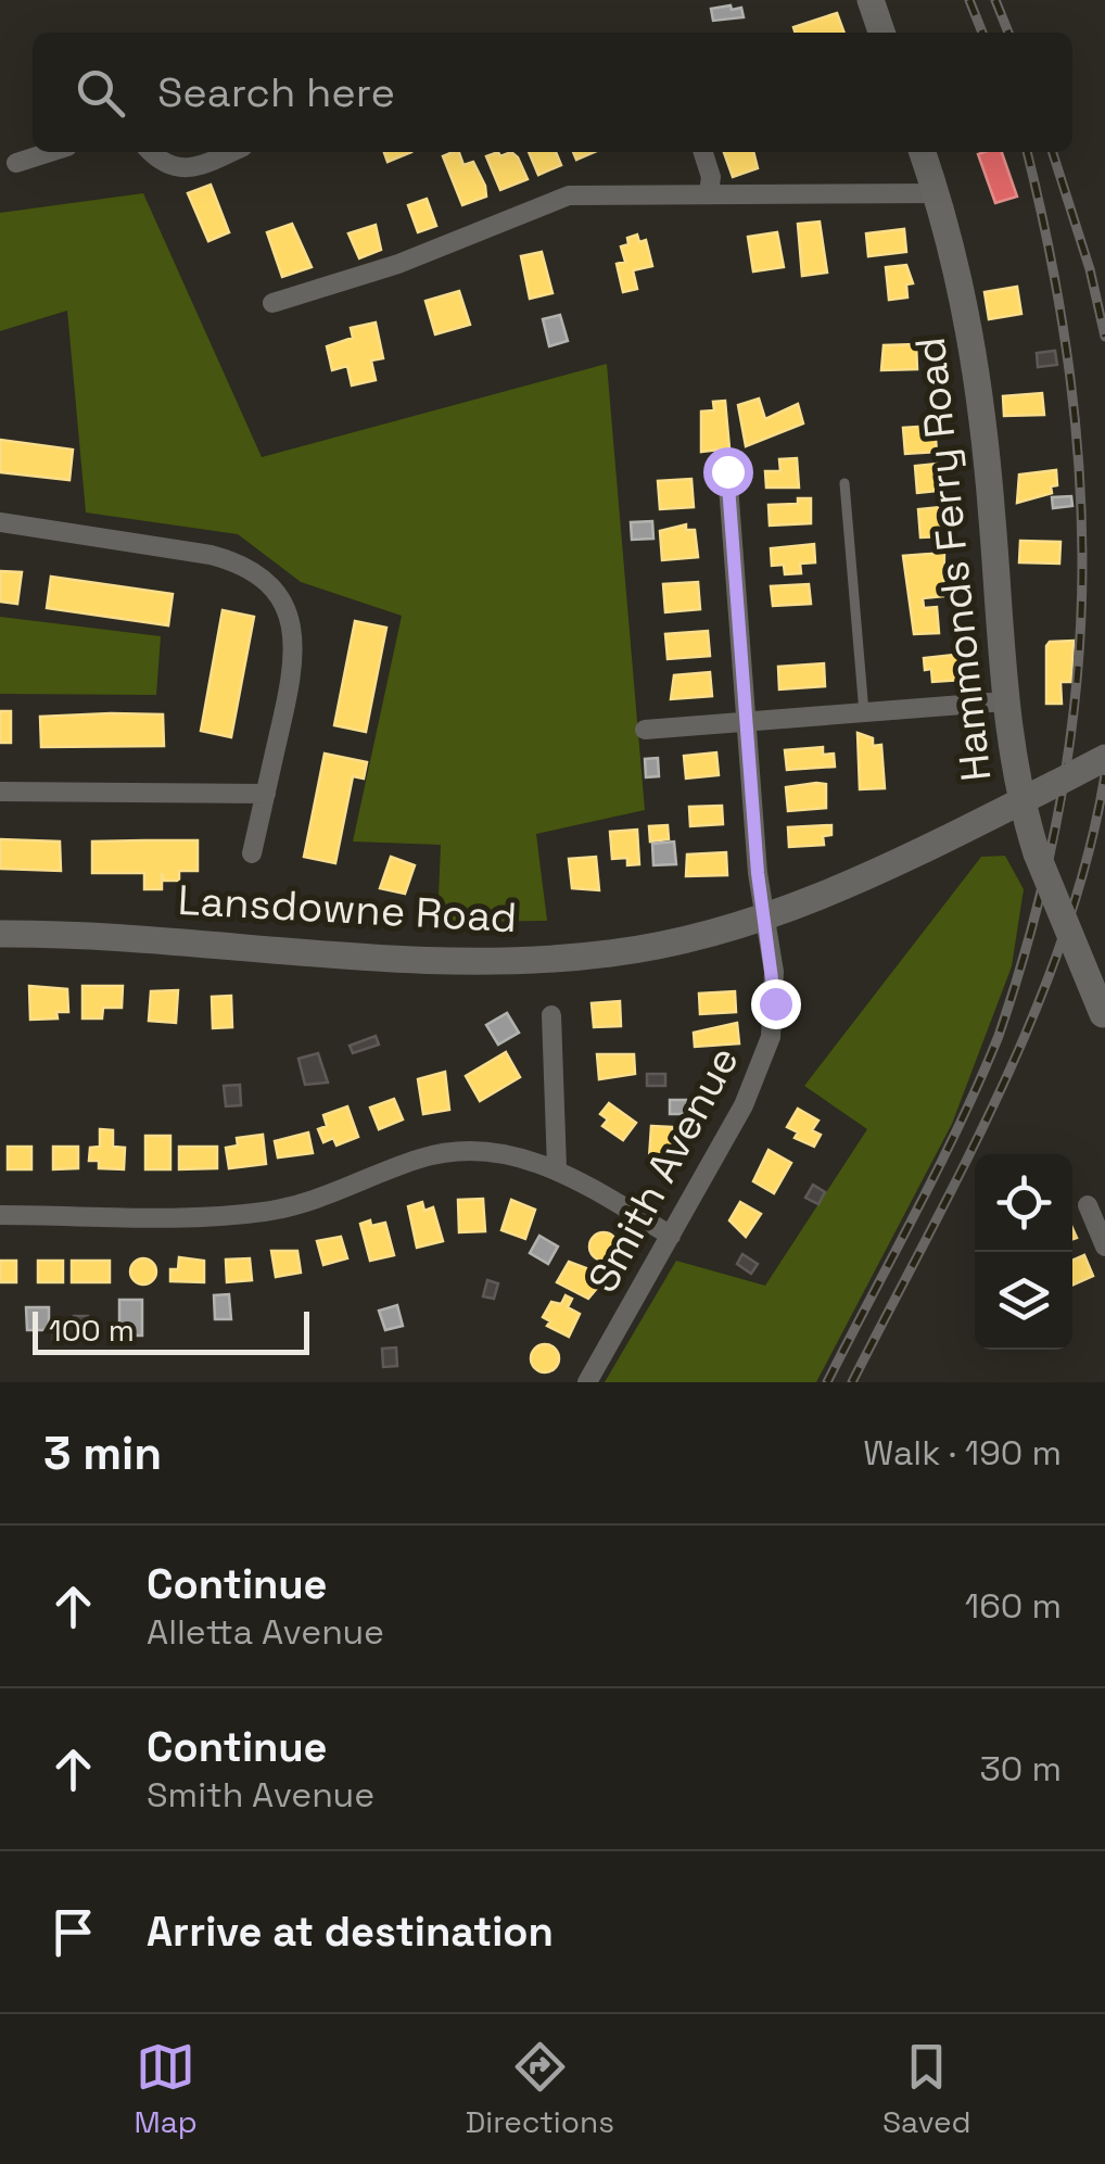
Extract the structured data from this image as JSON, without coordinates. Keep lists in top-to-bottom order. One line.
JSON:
{"streets":{"street":["Hammonds Ferry Road","Lansdowne Road","Smith Avenue"]},"crossings":[["Hammonds Ferry Road","Lansdowne Road"],["Lansdowne Road","Smith Avenue"]],"scale_bar":"100 m","page":{"search":"Search here","scale":"100 m","heading":["3 min","Walk · 190 m"],"list":[["Continue","Alletta Avenue","160 m"],["Continue","Smith Avenue","30 m"],"Arrive at destination"],"nav":["Map","Directions","Saved"]}}
